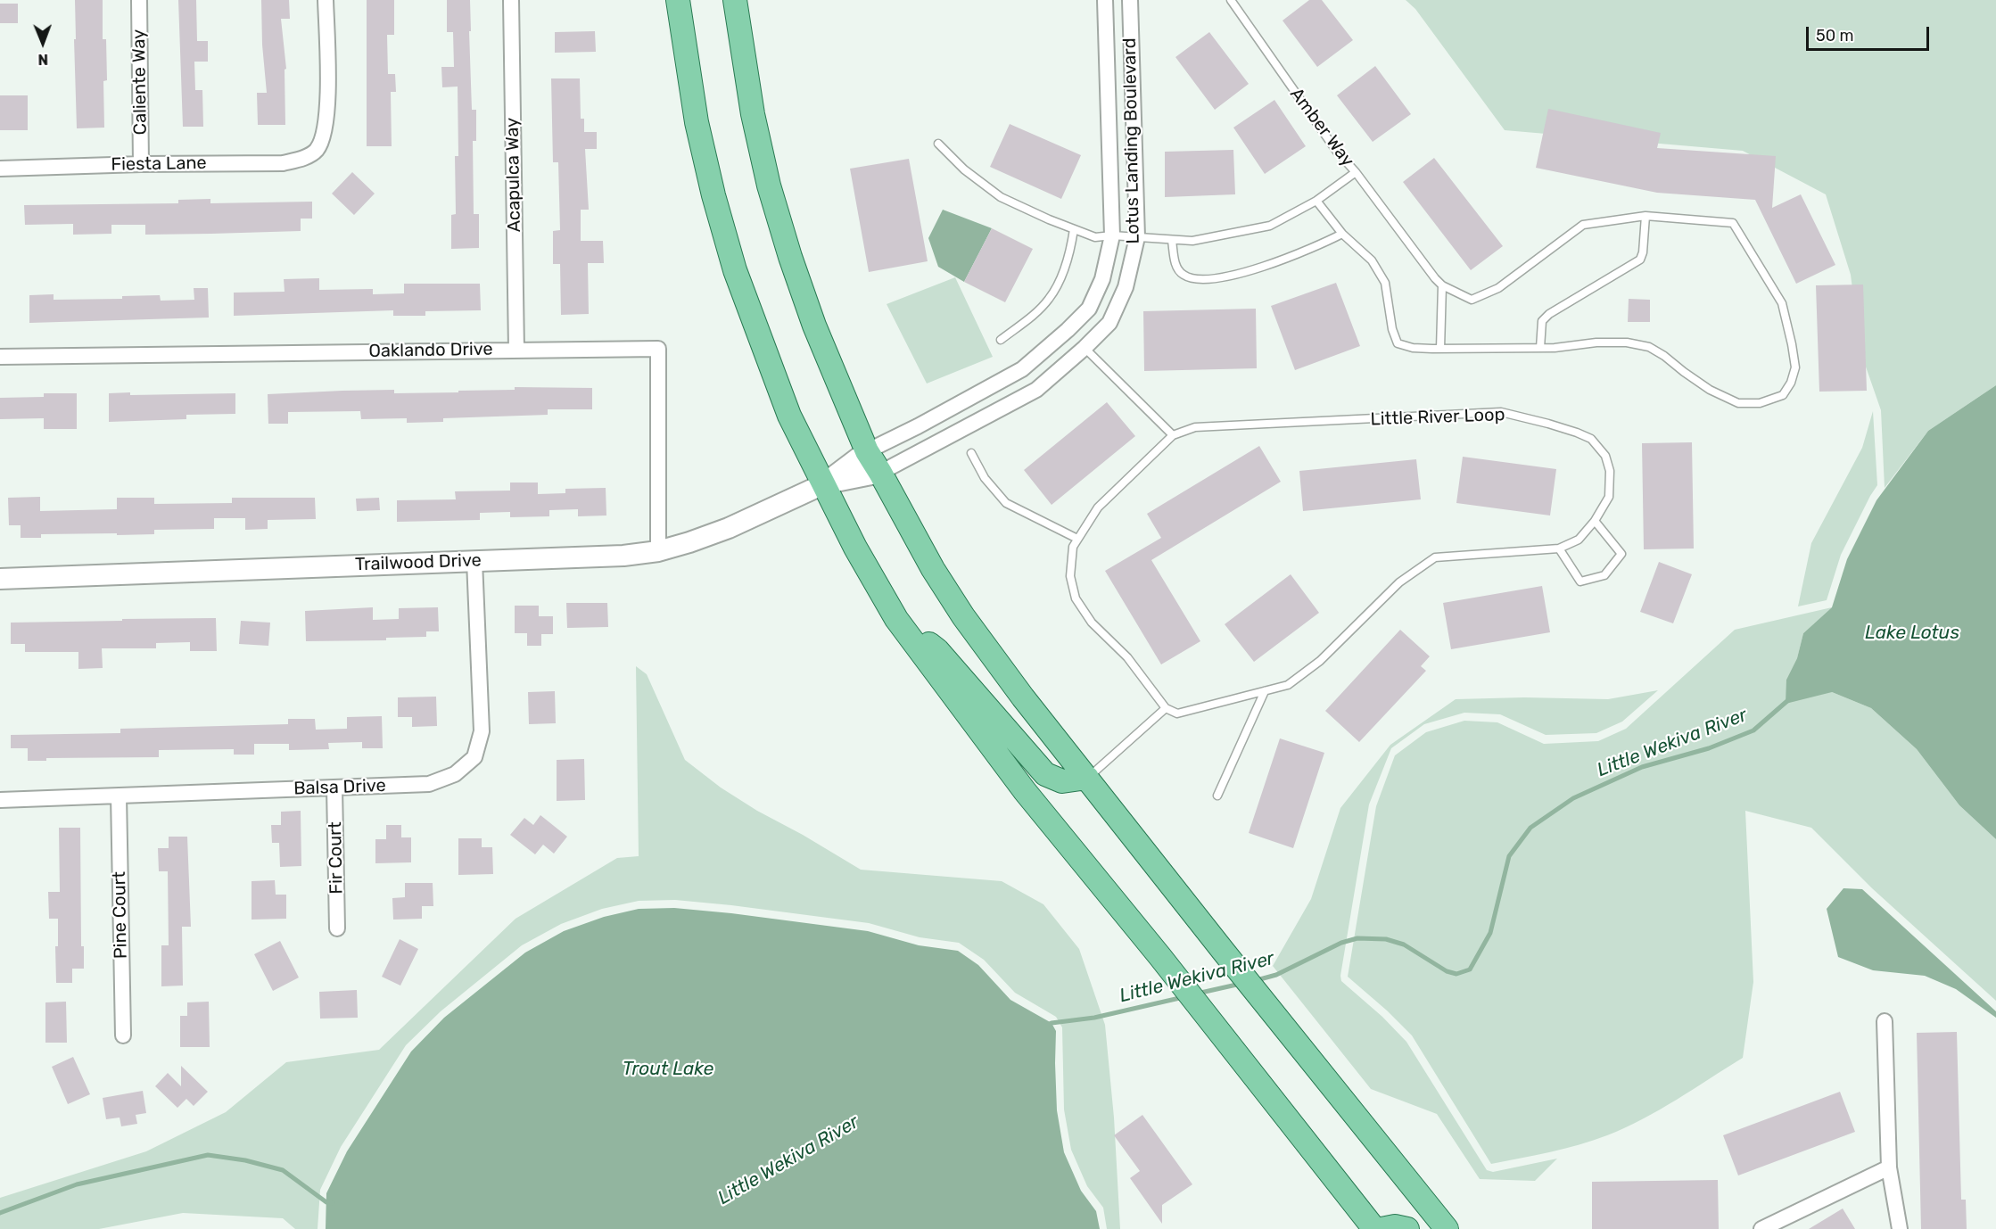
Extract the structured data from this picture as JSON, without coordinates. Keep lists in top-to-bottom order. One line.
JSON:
{"streets":{"street":["Caliente Way","Lotus Landing Boulevard","Fiesta Lane","Acapulca Way","Oaklando Drive","Trailwood Drive","Balsa Drive","Fir Court","Pine Court"],"lane":["Amber Way","Little River Loop"]},"crossings":[["Caliente Way","Fiesta Lane"],["Amber Way","Lotus Landing Boulevard"],["Lotus Landing Boulevard","Trailwood Drive"],["Acapulca Way","Oaklando Drive"],["Oaklando Drive","Trailwood Drive"],["Trailwood Drive","Balsa Drive"],["Balsa Drive","Fir Court"],["Balsa Drive","Pine Court"]],"water":["Lake Lotus","Little Wekiva River","Trout Lake"],"scale_bar":"50 m","north":"bottom"}
